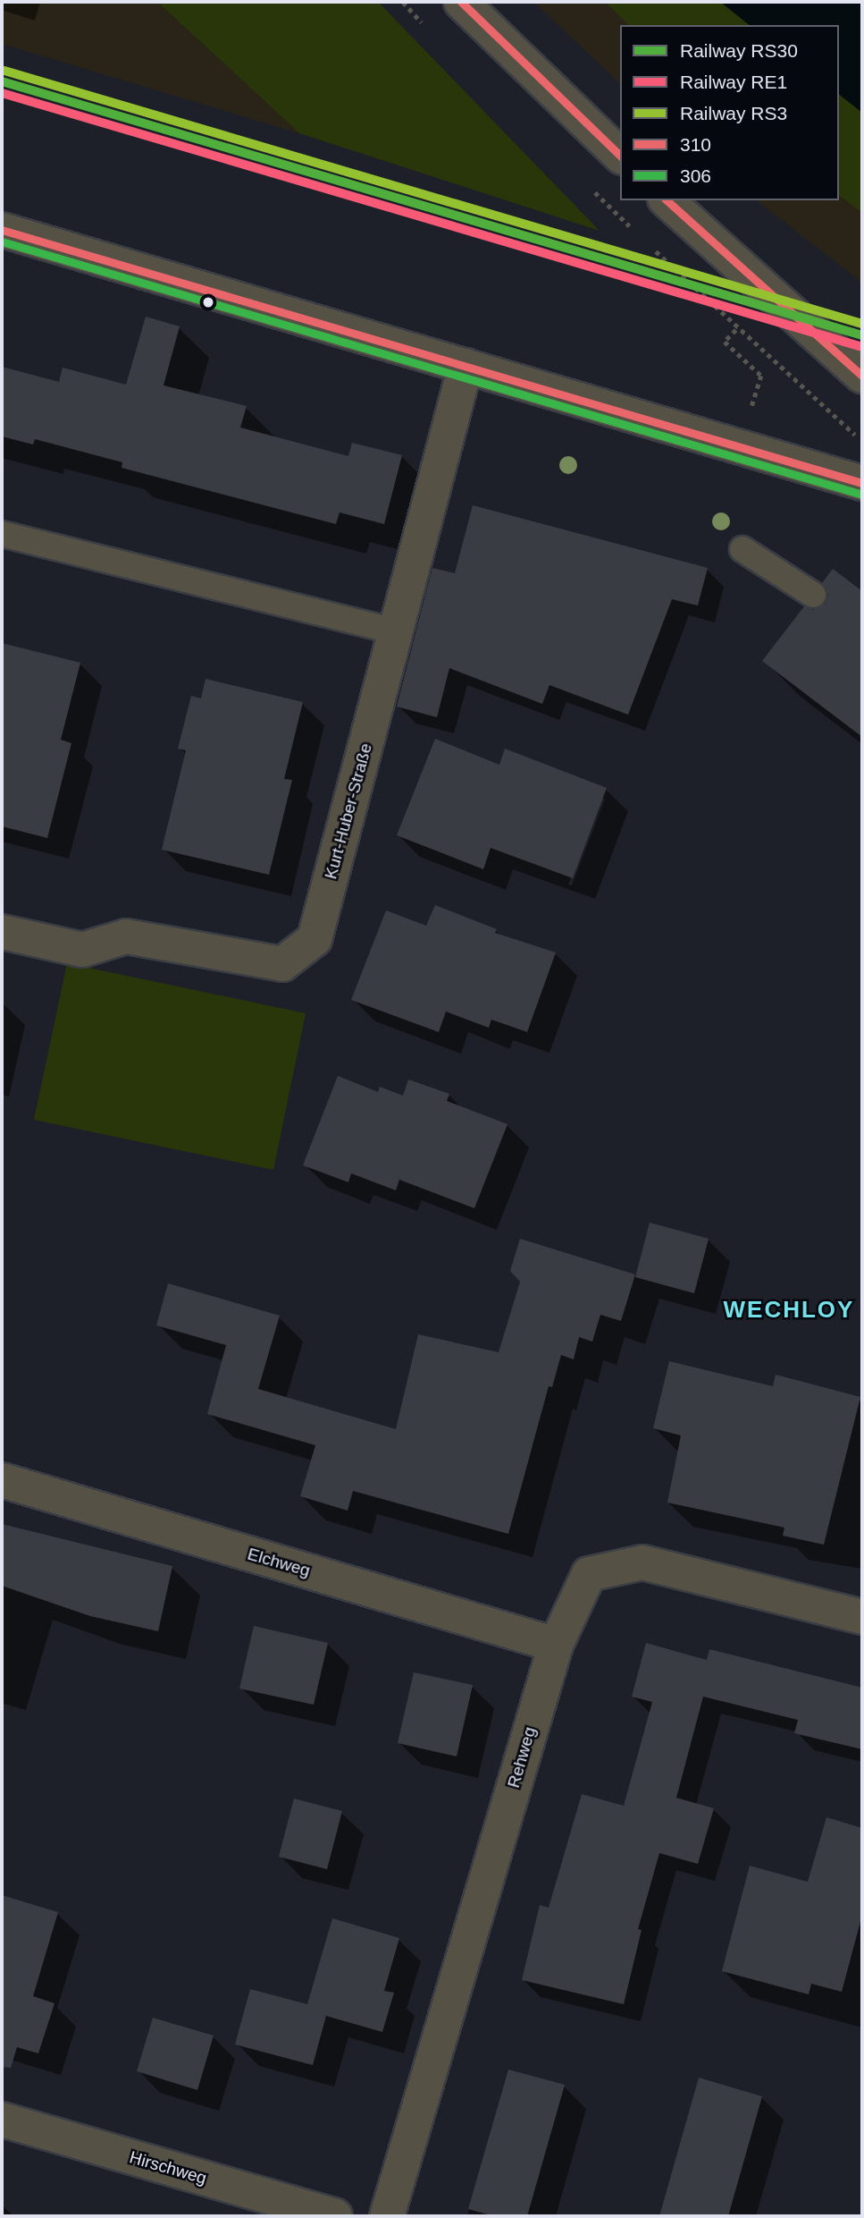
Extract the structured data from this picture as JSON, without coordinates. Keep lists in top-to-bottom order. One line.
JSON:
{"streets":{"street":["Kurt-Huber-Straße","Elchweg","Rehweg","Hirschweg"]},"crossings":[["Elchweg","Rehweg"]],"districts":["WECHLOY"],"lines":["transit line 310","rail line RS3","rail line RS30","rail line RE1","transit line 306"],"legend":["Railway RS30","Railway RE1","Railway RS3","310","306"]}
